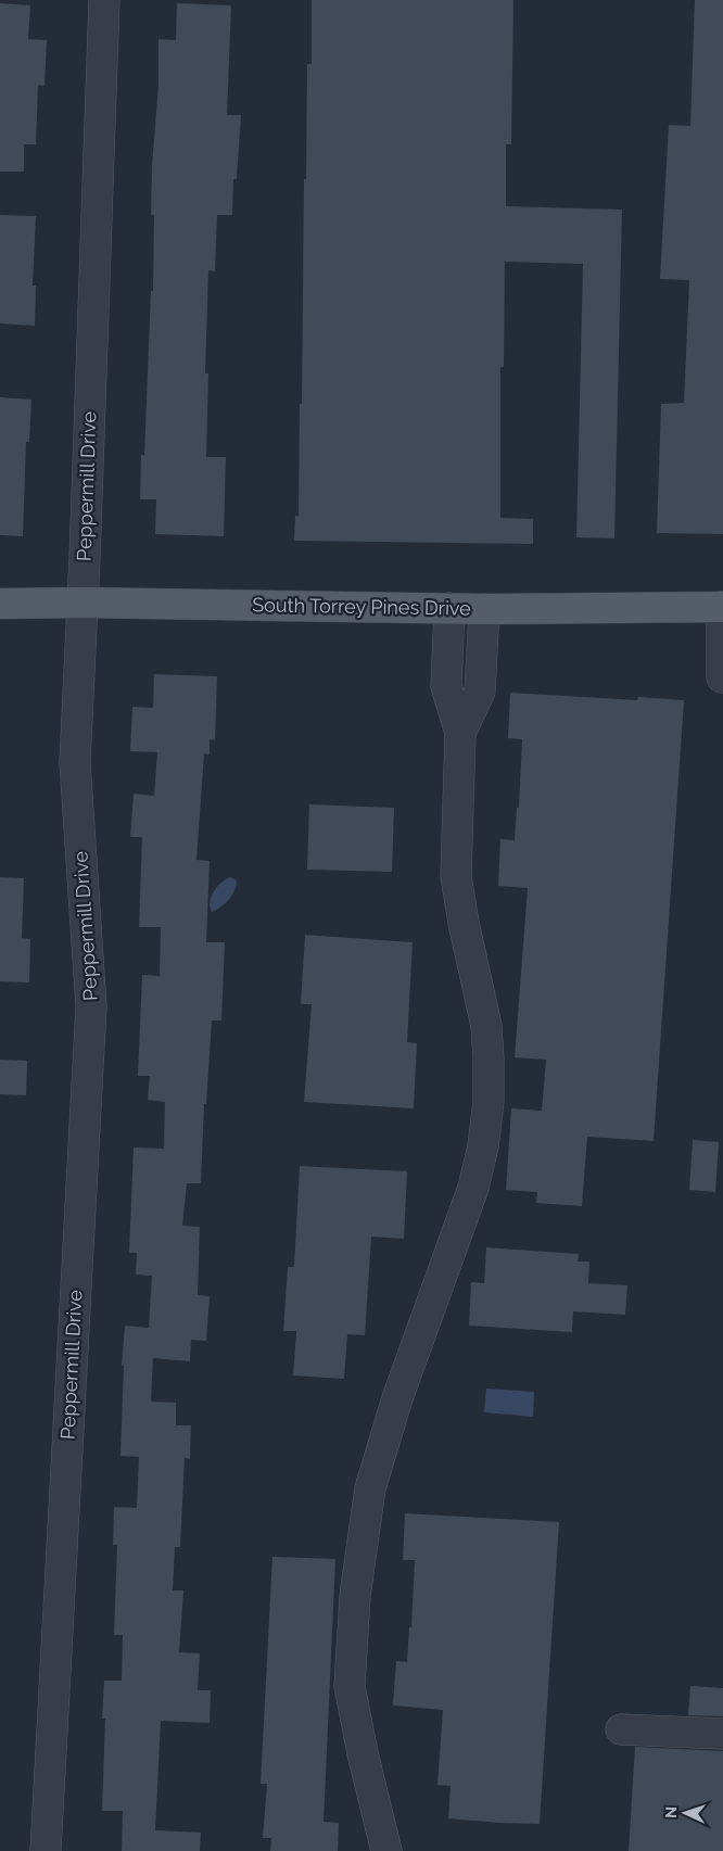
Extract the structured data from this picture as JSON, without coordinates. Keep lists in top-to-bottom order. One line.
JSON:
{"streets":{"main road":["South Torrey Pines Drive"],"street":["Peppermill Drive"]},"crossings":[["Peppermill Drive","South Torrey Pines Drive"]],"north":"left"}
